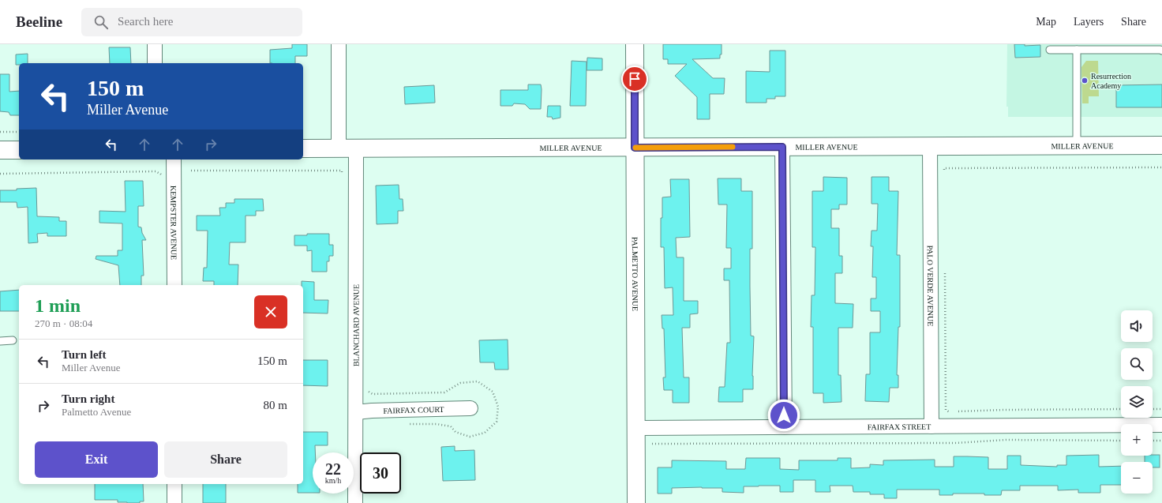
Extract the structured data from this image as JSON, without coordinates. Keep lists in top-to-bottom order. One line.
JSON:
{"streets":{"street":["MILLER AVENUE","KEMPSTER AVENUE","PALMETTO AVENUE","PALO VERDE AVENUE","BLANCHARD AVENUE","FAIRFAX COURT","FAIRFAX STREET"]},"crossings":[["MILLER AVENUE","PALMETTO AVENUE"],["MILLER AVENUE","PALO VERDE AVENUE"],["MILLER AVENUE","BLANCHARD AVENUE"],["PALMETTO AVENUE","FAIRFAX STREET"],["PALO VERDE AVENUE","FAIRFAX STREET"],["BLANCHARD AVENUE","FAIRFAX COURT"]],"places":["Resurrection Academy"],"page":{"header":"Beeline","search":"Search here","nav":["Map","Layers","Share"],"turn":["150 m","Miller Avenue"],"heading":["1 min","270 m · 08:04"],"map_buttons":["+","−"],"list":[{"name":"Turn left","note":"Miller Avenue","value":"150 m"},{"name":"Turn right","note":"Palmetto Avenue","value":"80 m"}],"buttons":["Exit","Share"],"speed":"22 km/h","limit":"30"}}
